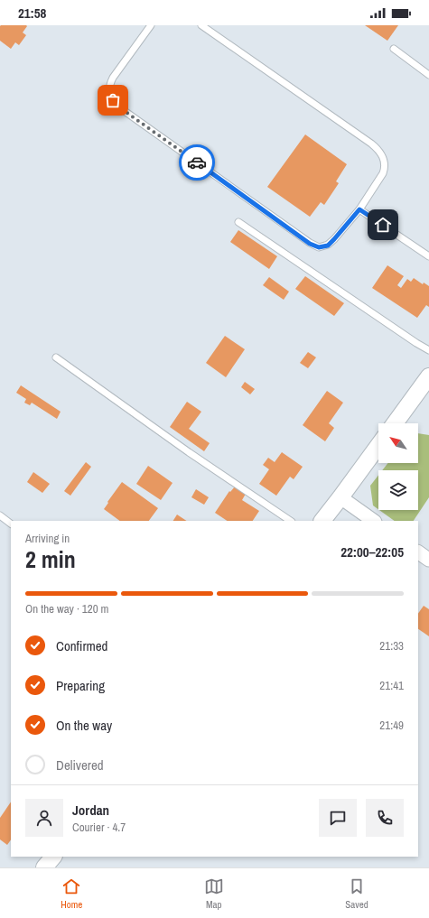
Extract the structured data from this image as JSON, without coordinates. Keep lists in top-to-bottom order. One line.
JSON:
{"north":"top left","page":{"status":"21:58","heading":["2 min","Arriving in","22:00–22:05"],"panel":["Jordan","Courier · 4.7"],"bar":"On the way · 120 m","list":[["Confirmed","21:33"],["Preparing","21:41"],["On the way","21:49"],"Delivered"],"tabs":["Home","Map","Saved"]}}
